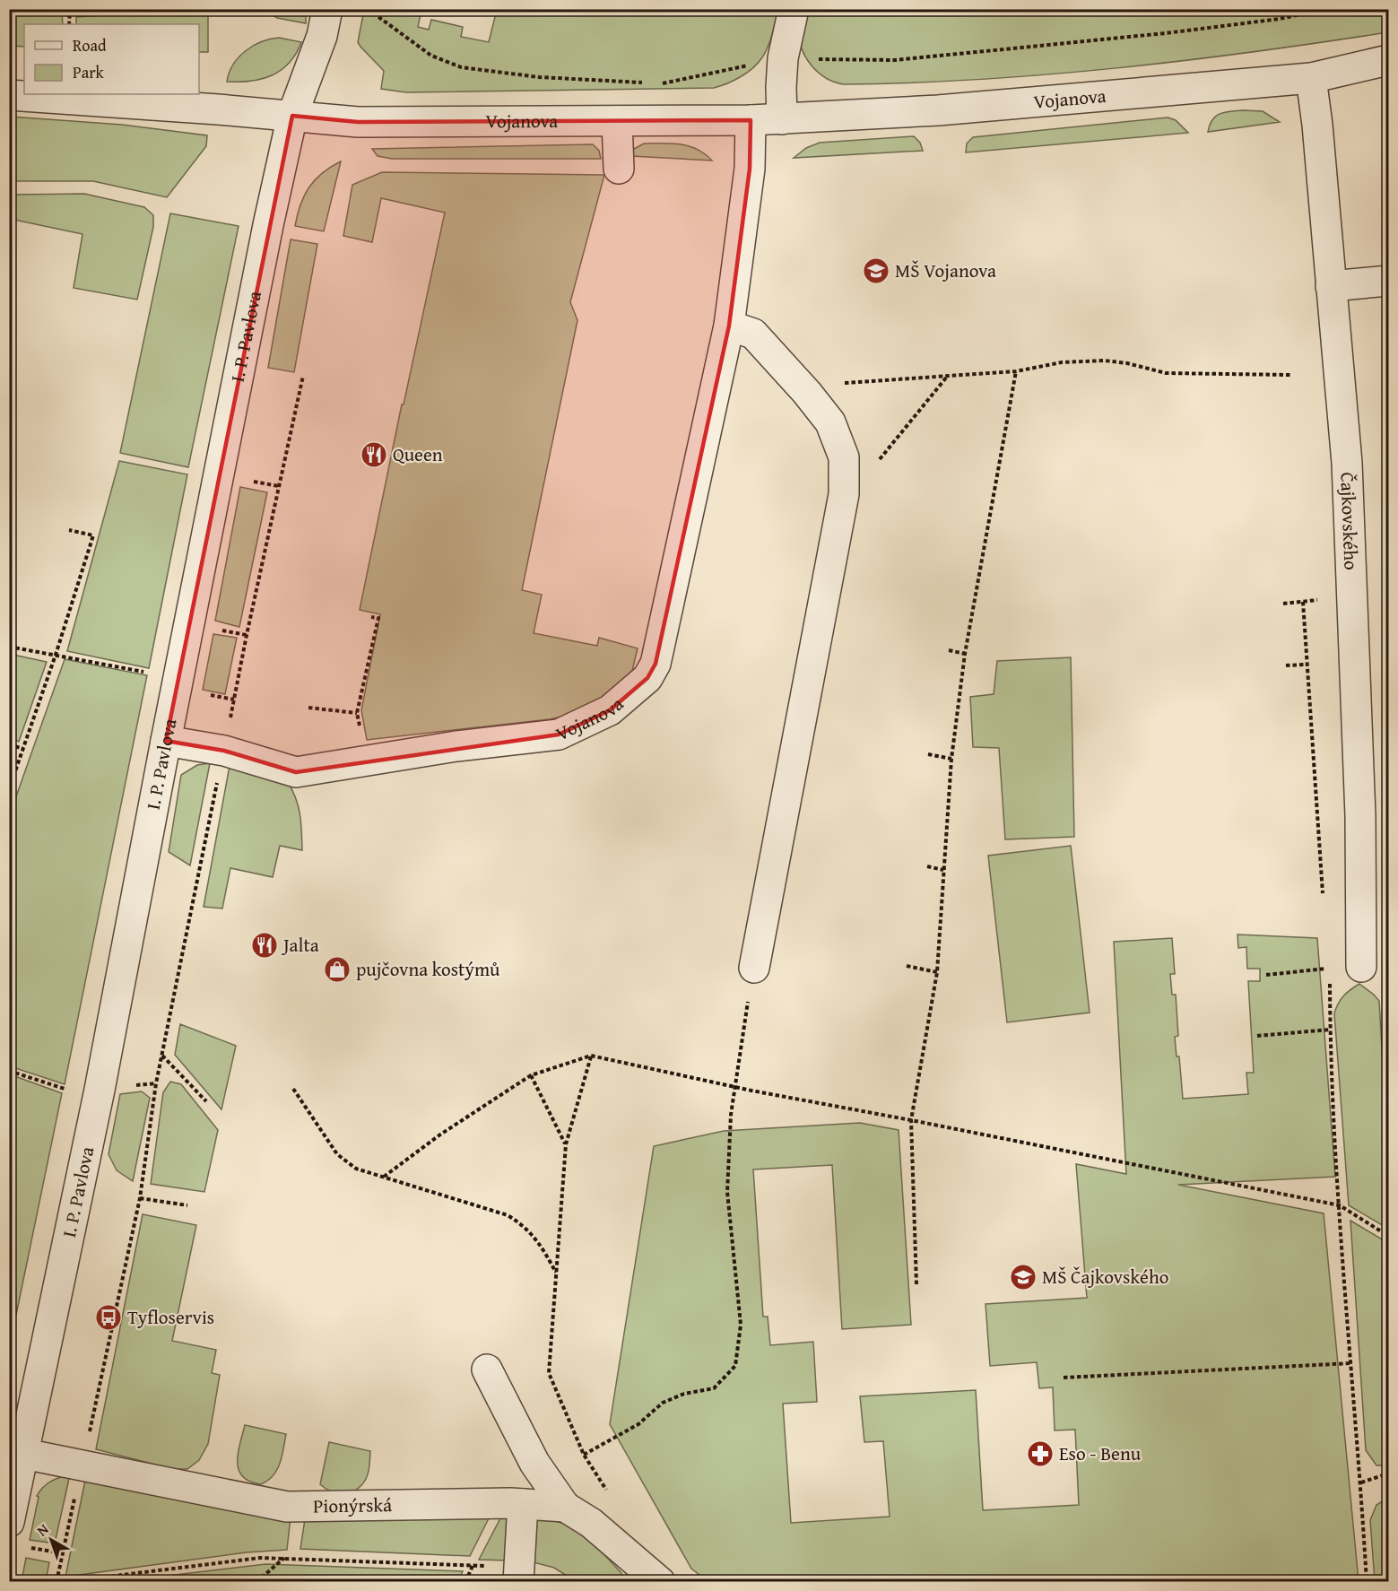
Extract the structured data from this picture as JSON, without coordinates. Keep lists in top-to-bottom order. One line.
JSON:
{"streets":{"street":["Vojanova","I. P. Pavlova","Čajkovského","Pionýrská"]},"crossings":[["Vojanova","I. P. Pavlova"],["Vojanova","Čajkovského"],["I. P. Pavlova","Pionýrská"]],"places":{"school or university":["MŠ Vojanova","MŠ Čajkovského"],"restaurant":["Queen","Jalta"],"shop":["pujčovna kostýmů"],"bus stop":["Tyfloservis"],"pharmacy":["Eso - Benu"]},"legend":["Road","Park"],"north":"top left"}
